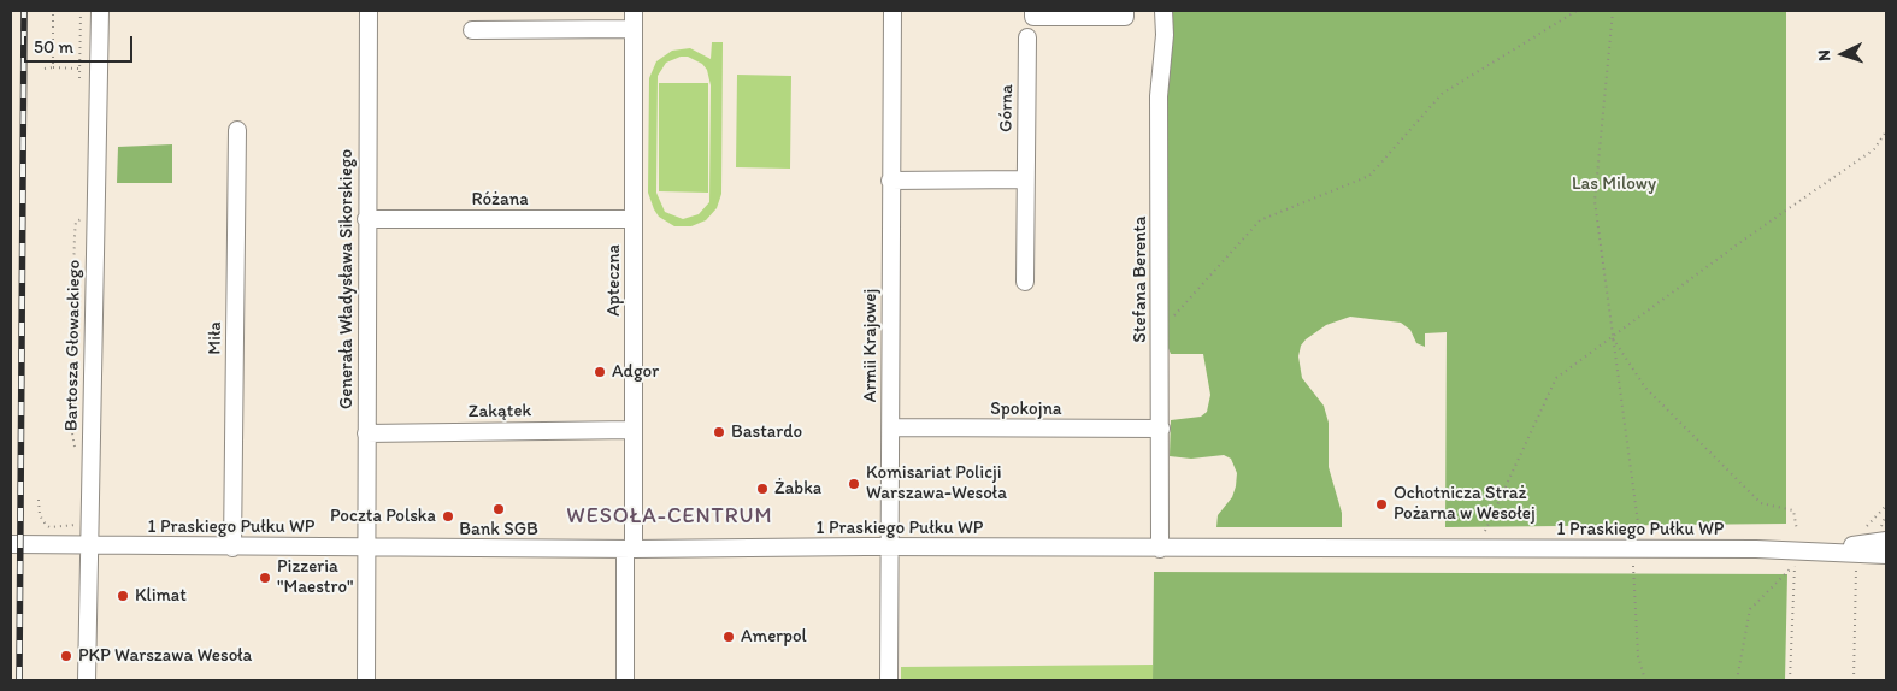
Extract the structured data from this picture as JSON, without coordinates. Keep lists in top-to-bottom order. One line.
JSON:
{"streets":{"street":["Górna","Różana","Generała Władysława Sikorskiego","Stefana Berenta","Apteczna","Miła","Bartosza Głowackiego","Armii Krajowej","Spokojna","Zakątek","1 Praskiego Pułku WP"]},"crossings":[["Różana","Generała Władysława Sikorskiego"],["Różana","Apteczna"],["Generała Władysława Sikorskiego","Zakątek"],["Generała Władysława Sikorskiego","1 Praskiego Pułku WP"],["Stefana Berenta","Spokojna"],["Stefana Berenta","1 Praskiego Pułku WP"],["Apteczna","Zakątek"],["Apteczna","1 Praskiego Pułku WP"],["Miła","1 Praskiego Pułku WP"],["Bartosza Głowackiego","1 Praskiego Pułku WP"],["Armii Krajowej","Spokojna"],["Armii Krajowej","1 Praskiego Pułku WP"]],"districts":["WESOŁA-CENTRUM"],"parks":["Las Milowy"],"places":["Adgor","Bastardo","Komisariat Policji Warszawa-Wesoła","Żabka","Ochotnicza Straż Pożarna w Wesołej","Bank SGB","Poczta Polska","Pizzeria \"Maestro\"","Klimat","Amerpol","PKP Warszawa Wesoła"],"scale_bar":"50 m","north":"left"}
